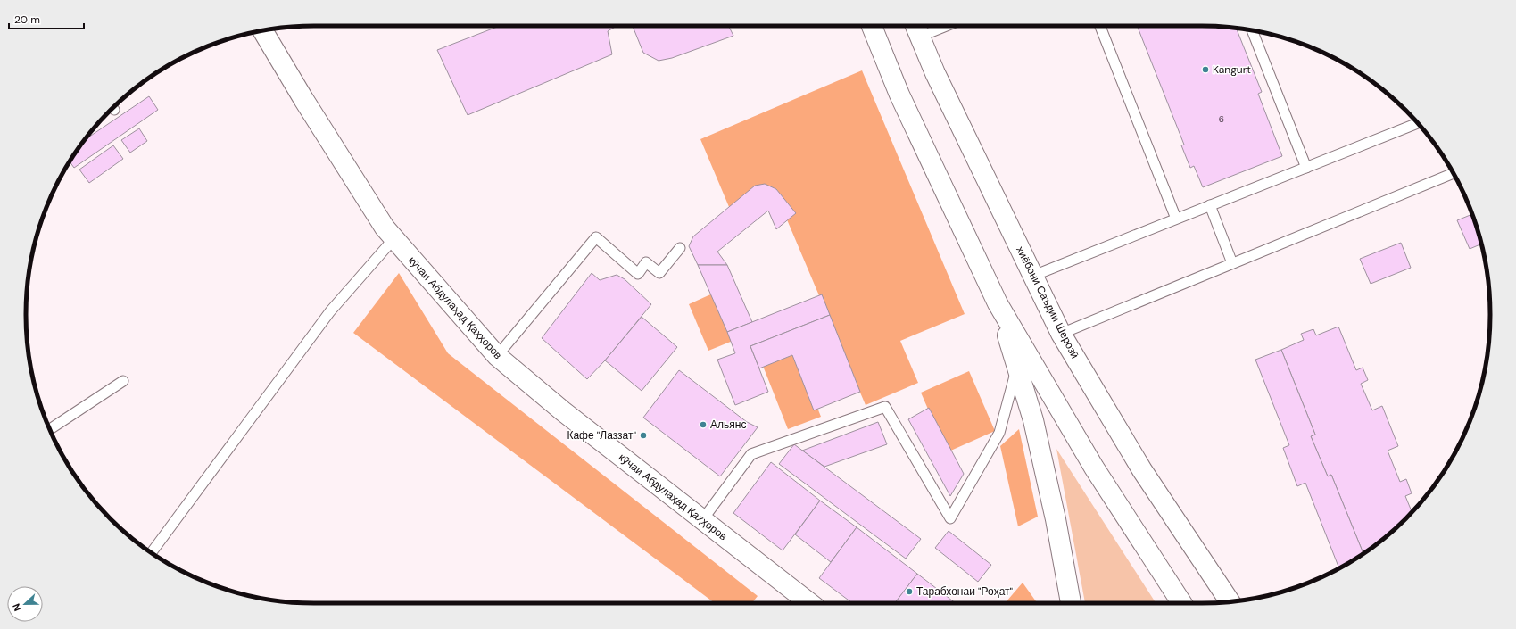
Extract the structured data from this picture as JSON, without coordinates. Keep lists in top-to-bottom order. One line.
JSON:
{"streets":{"main road":["хиёбони Саъдии Шерозӣ","кӯчаи Абдулаҳад Қаҳҳоров"]},"places":["Kangurt","Альянс","Кафе \"Лаззат\"","Тарабхонаи \"Роҳат\""],"house_numbers":["6"],"scale_bar":"20 m","north":"left"}
